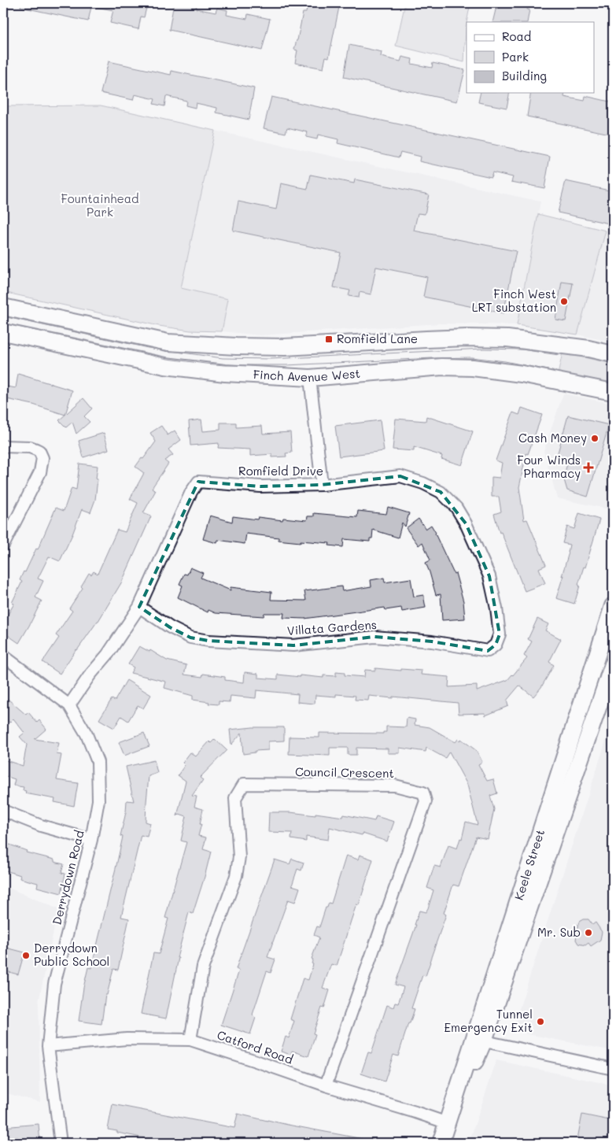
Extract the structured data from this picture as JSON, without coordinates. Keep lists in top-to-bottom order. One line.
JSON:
{"streets":{"main road":["Finch Avenue West","Keele Street"],"street":["Romfield Drive","Villata Gardens","Council Crescent","Derrydown Road","Catford Road"]},"crossings":[["Romfield Drive","Villata Gardens"],["Romfield Drive","Derrydown Road"],["Council Crescent","Catford Road"],["Keele Street","Catford Road"],["Derrydown Road","Catford Road"]],"parks":["Fountainhead Park"],"places":{"other":["Finch West LRT substation","Cash Money","Mr. Sub","Derrydown Public School","Tunnel Emergency Exit"],"transit":["Romfield Lane"],"health":["Four Winds Pharmacy"]},"legend":["Road","Park","Building"]}
